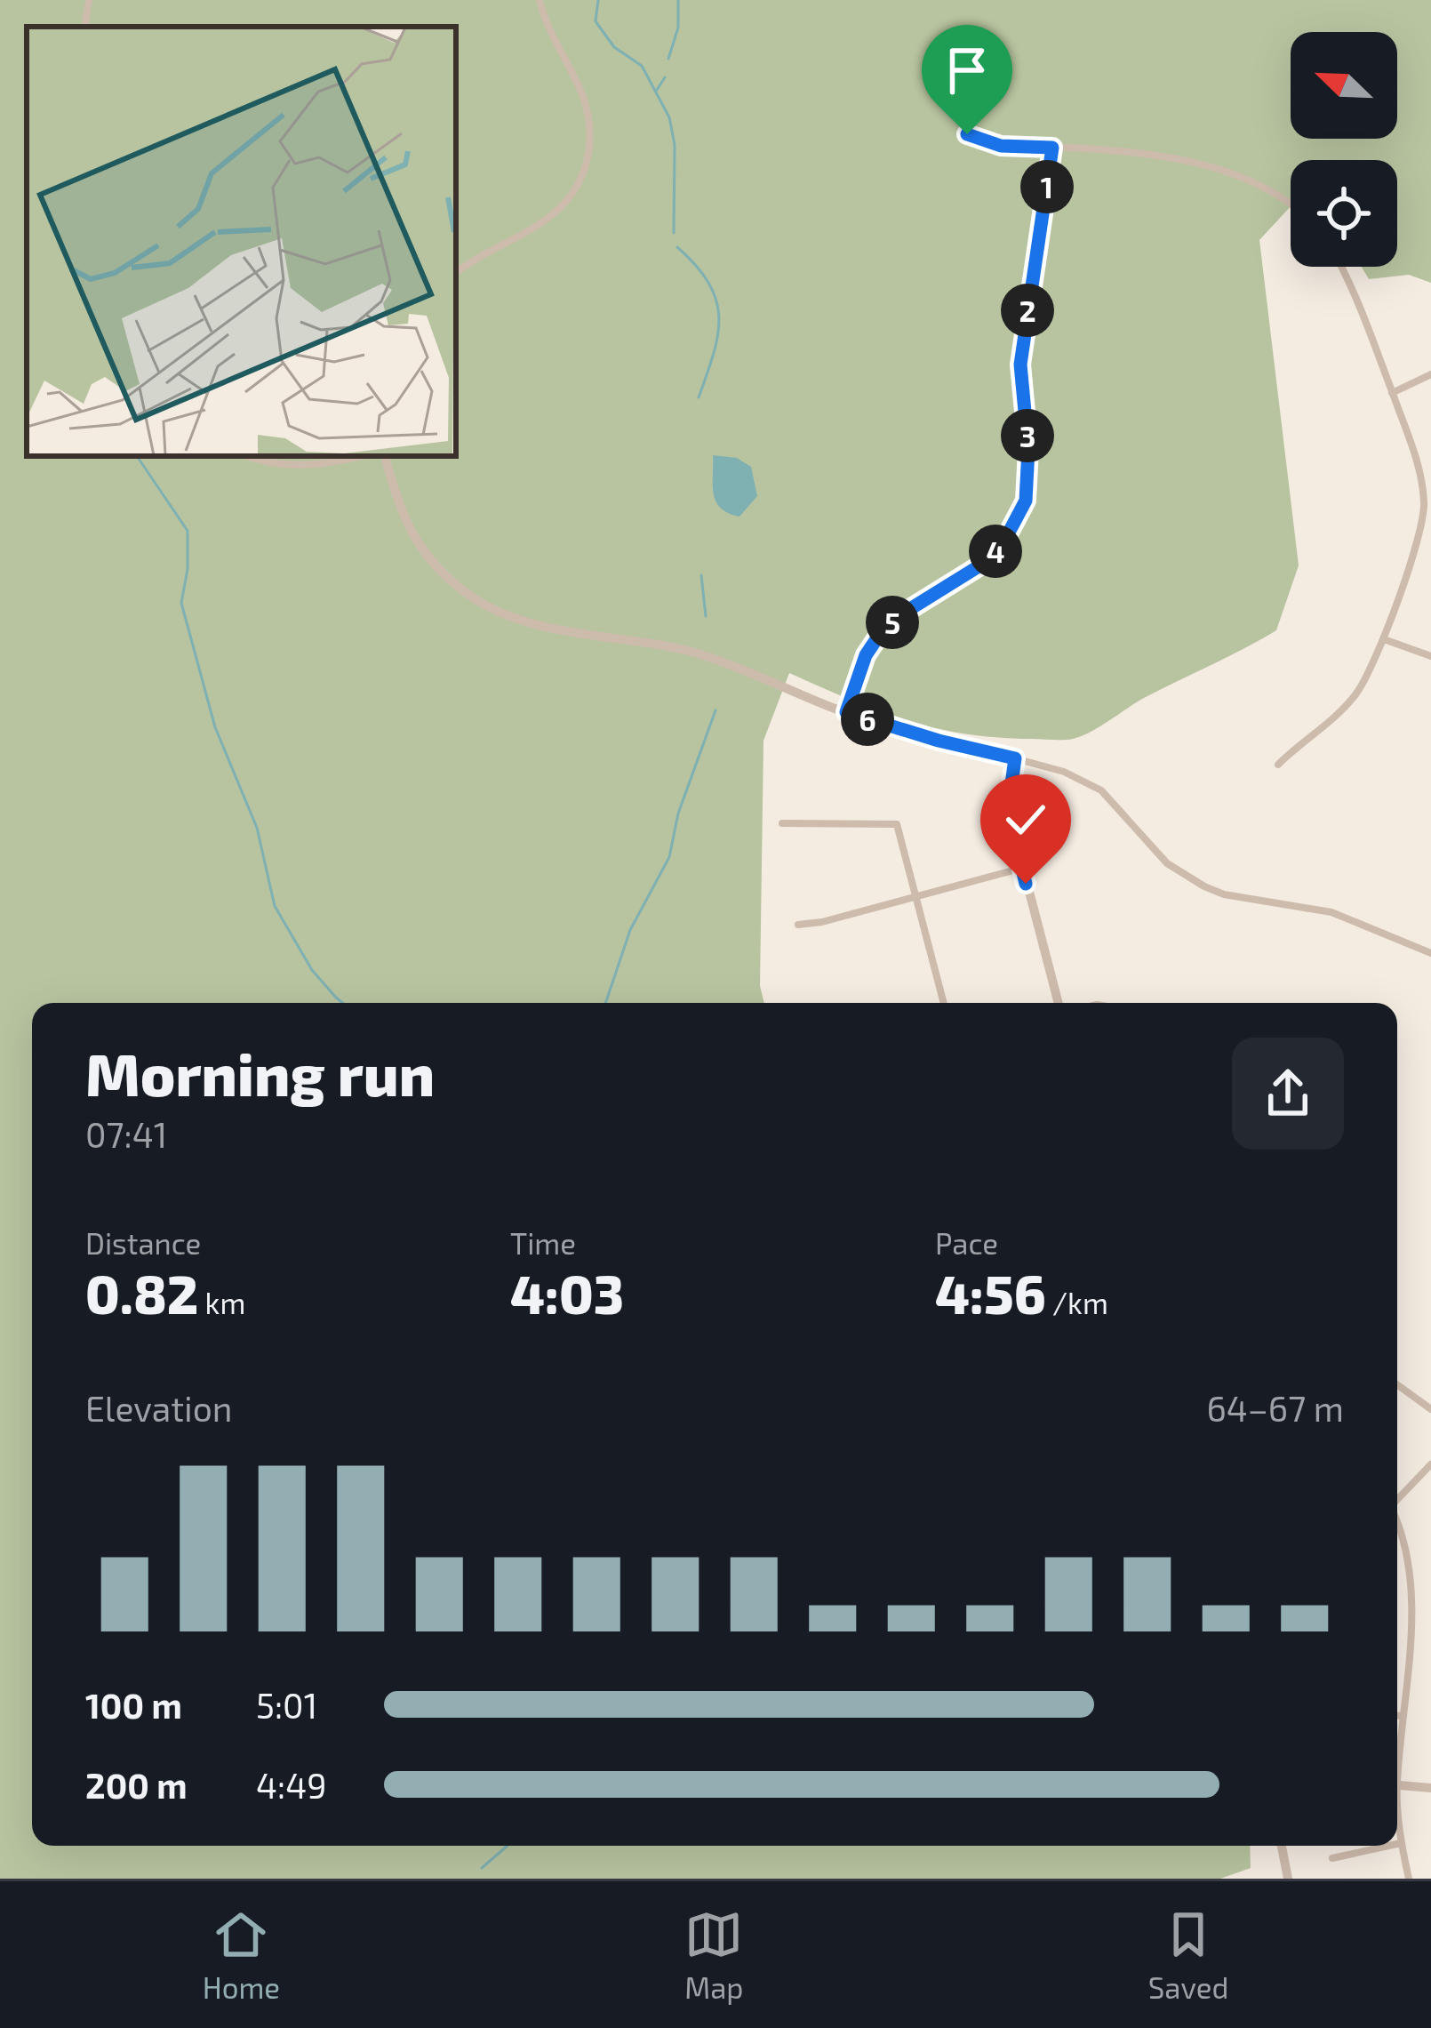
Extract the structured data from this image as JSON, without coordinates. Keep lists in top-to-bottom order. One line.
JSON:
{"north":"top left","page":{"pins":["1","2","3","4","5","6"],"heading":["Morning run","07:41"],"stats":[["Distance","0.82 km"],["Time","4:03"],["Pace","4:56 /km"]],"chart":["Elevation","64–67 m"],"list":[{"name":"100 m","note":"5:01"},{"name":"200 m","note":"4:49"}],"tabs":["Home","Map","Saved"]}}
